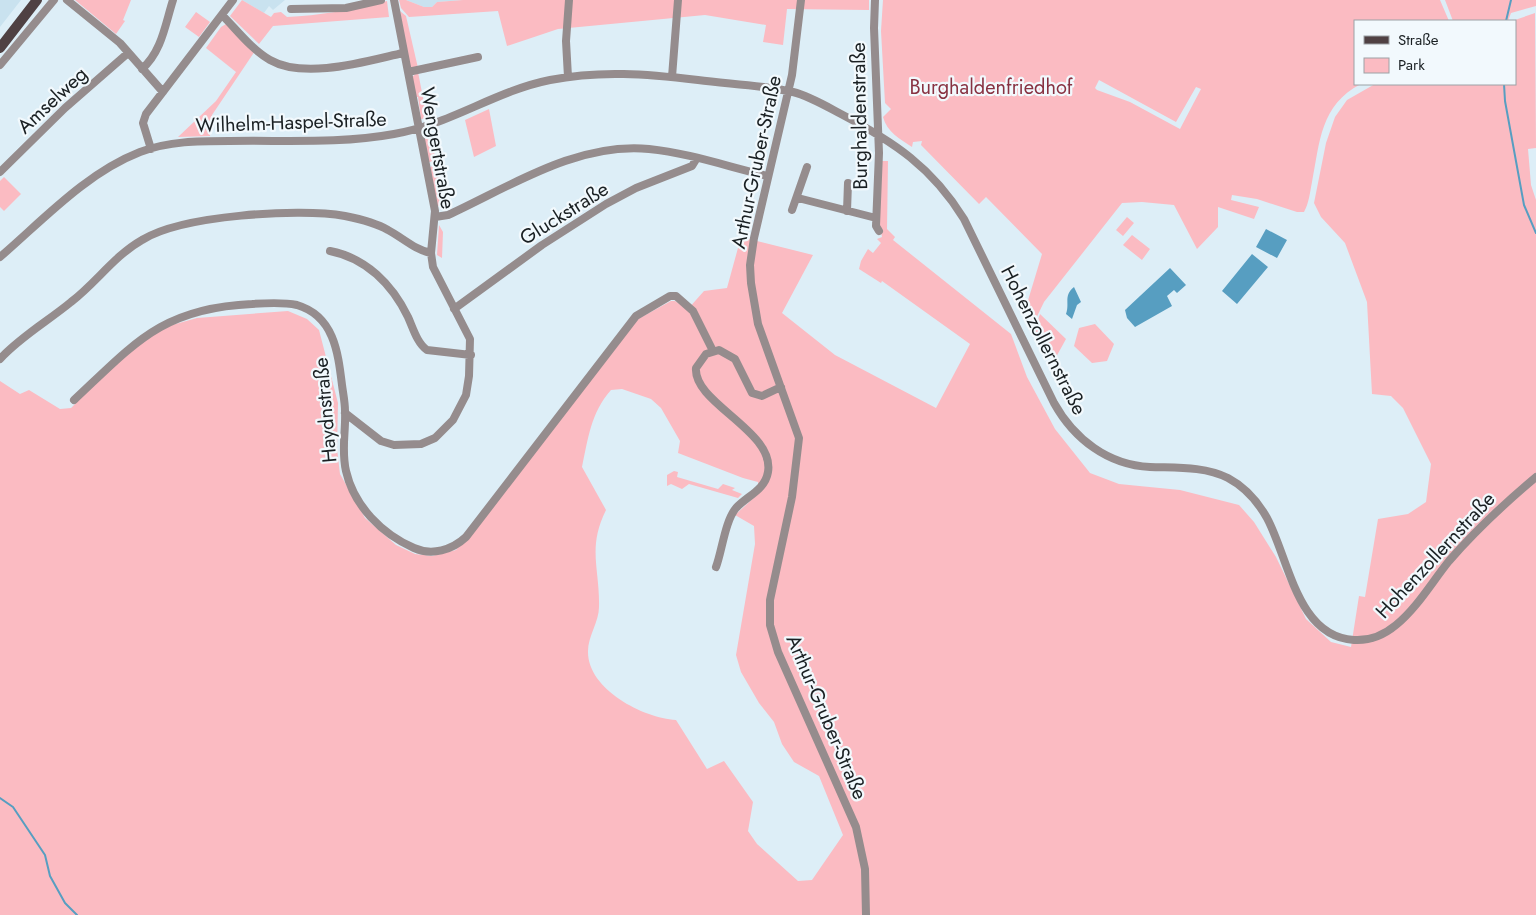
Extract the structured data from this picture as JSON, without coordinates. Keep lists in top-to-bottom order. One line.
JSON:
{"streets":{"street":["Amselweg","Burghaldenstraße","Wilhelm-Haspel-Straße","Wengertstraße","Arthur-Gruber-Straße","Gluckstraße","Hohenzollernstraße","Haydnstraße"]},"crossings":[["Burghaldenstraße","Hohenzollernstraße"],["Wilhelm-Haspel-Straße","Wengertstraße"],["Wilhelm-Haspel-Straße","Arthur-Gruber-Straße"],["Wilhelm-Haspel-Straße","Hohenzollernstraße"],["Wengertstraße","Gluckstraße"],["Wengertstraße","Haydnstraße"],["Arthur-Gruber-Straße","Hohenzollernstraße"]],"parks":["Burghaldenfriedhof"],"legend":["Straße","Park"]}
